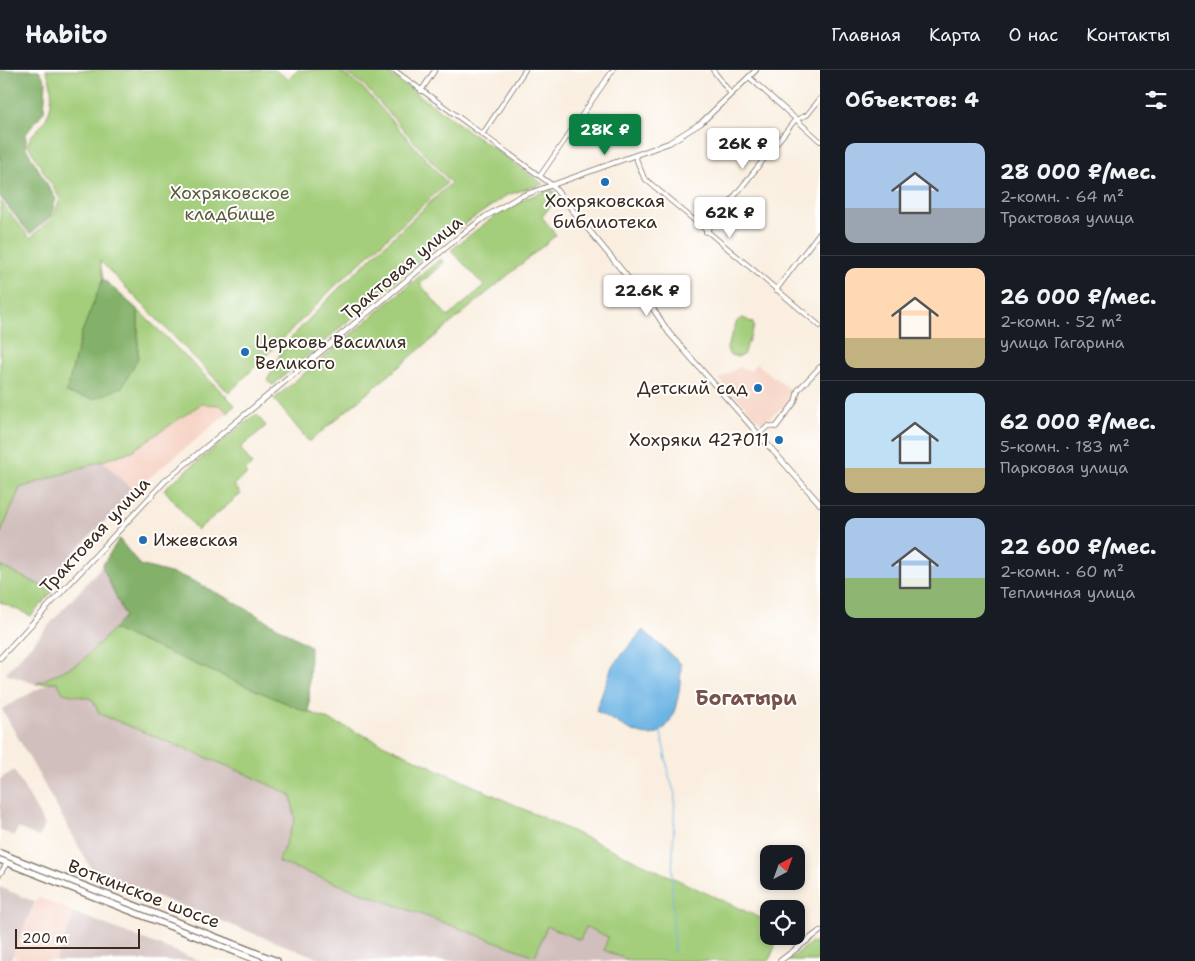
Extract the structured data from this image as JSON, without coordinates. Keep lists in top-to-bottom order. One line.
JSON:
{"streets":{"main road":["Воткинское шоссе"],"street":["Трактовая улица"]},"districts":["Богатыри"],"parks":["Хохряковское кладбище"],"places":["Хохряковская библиотека","Церковь Василия Великого","Детский сад","Хохряки 427011","Ижевская"],"scale_bar":"200 m","north":"top right","page":{"header":"Habito","nav":["Главная","Карта","О нас","Контакты"],"heading":"Объектов: 4","price":["28K ₽","26K ₽","62K ₽","22.6K ₽"],"list":[{"name":"28 000 ₽/мес.","note":"2-комн. · 64 m² · Трактовая улица"},{"name":"26 000 ₽/мес.","note":"2-комн. · 52 m² · улица Гагарина"},{"name":"62 000 ₽/мес.","note":"5-комн. · 183 m² · Парковая улица"},{"name":"22 600 ₽/мес.","note":"2-комн. · 60 m² · Тепличная улица"}],"scale":"200 m"}}
